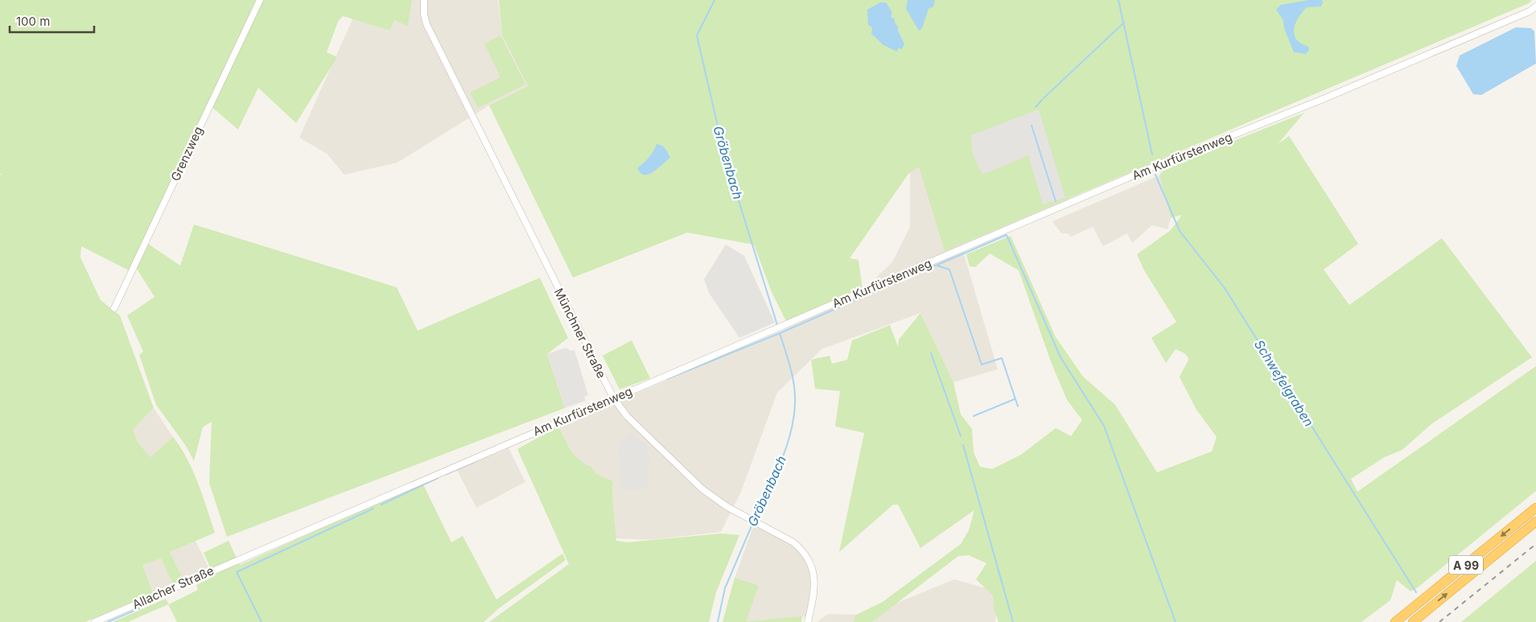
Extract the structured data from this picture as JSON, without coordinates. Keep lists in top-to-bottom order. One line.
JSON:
{"streets":{"highway":["A 99"],"street":["Grenzweg","Am Kurfürstenweg","Münchner Straße","Allacher Straße"]},"crossings":[["Am Kurfürstenweg","Münchner Straße"],["Am Kurfürstenweg","Allacher Straße"]],"water":["Gröbenbach","Schwefelgraben"],"scale_bar":"100 m"}
